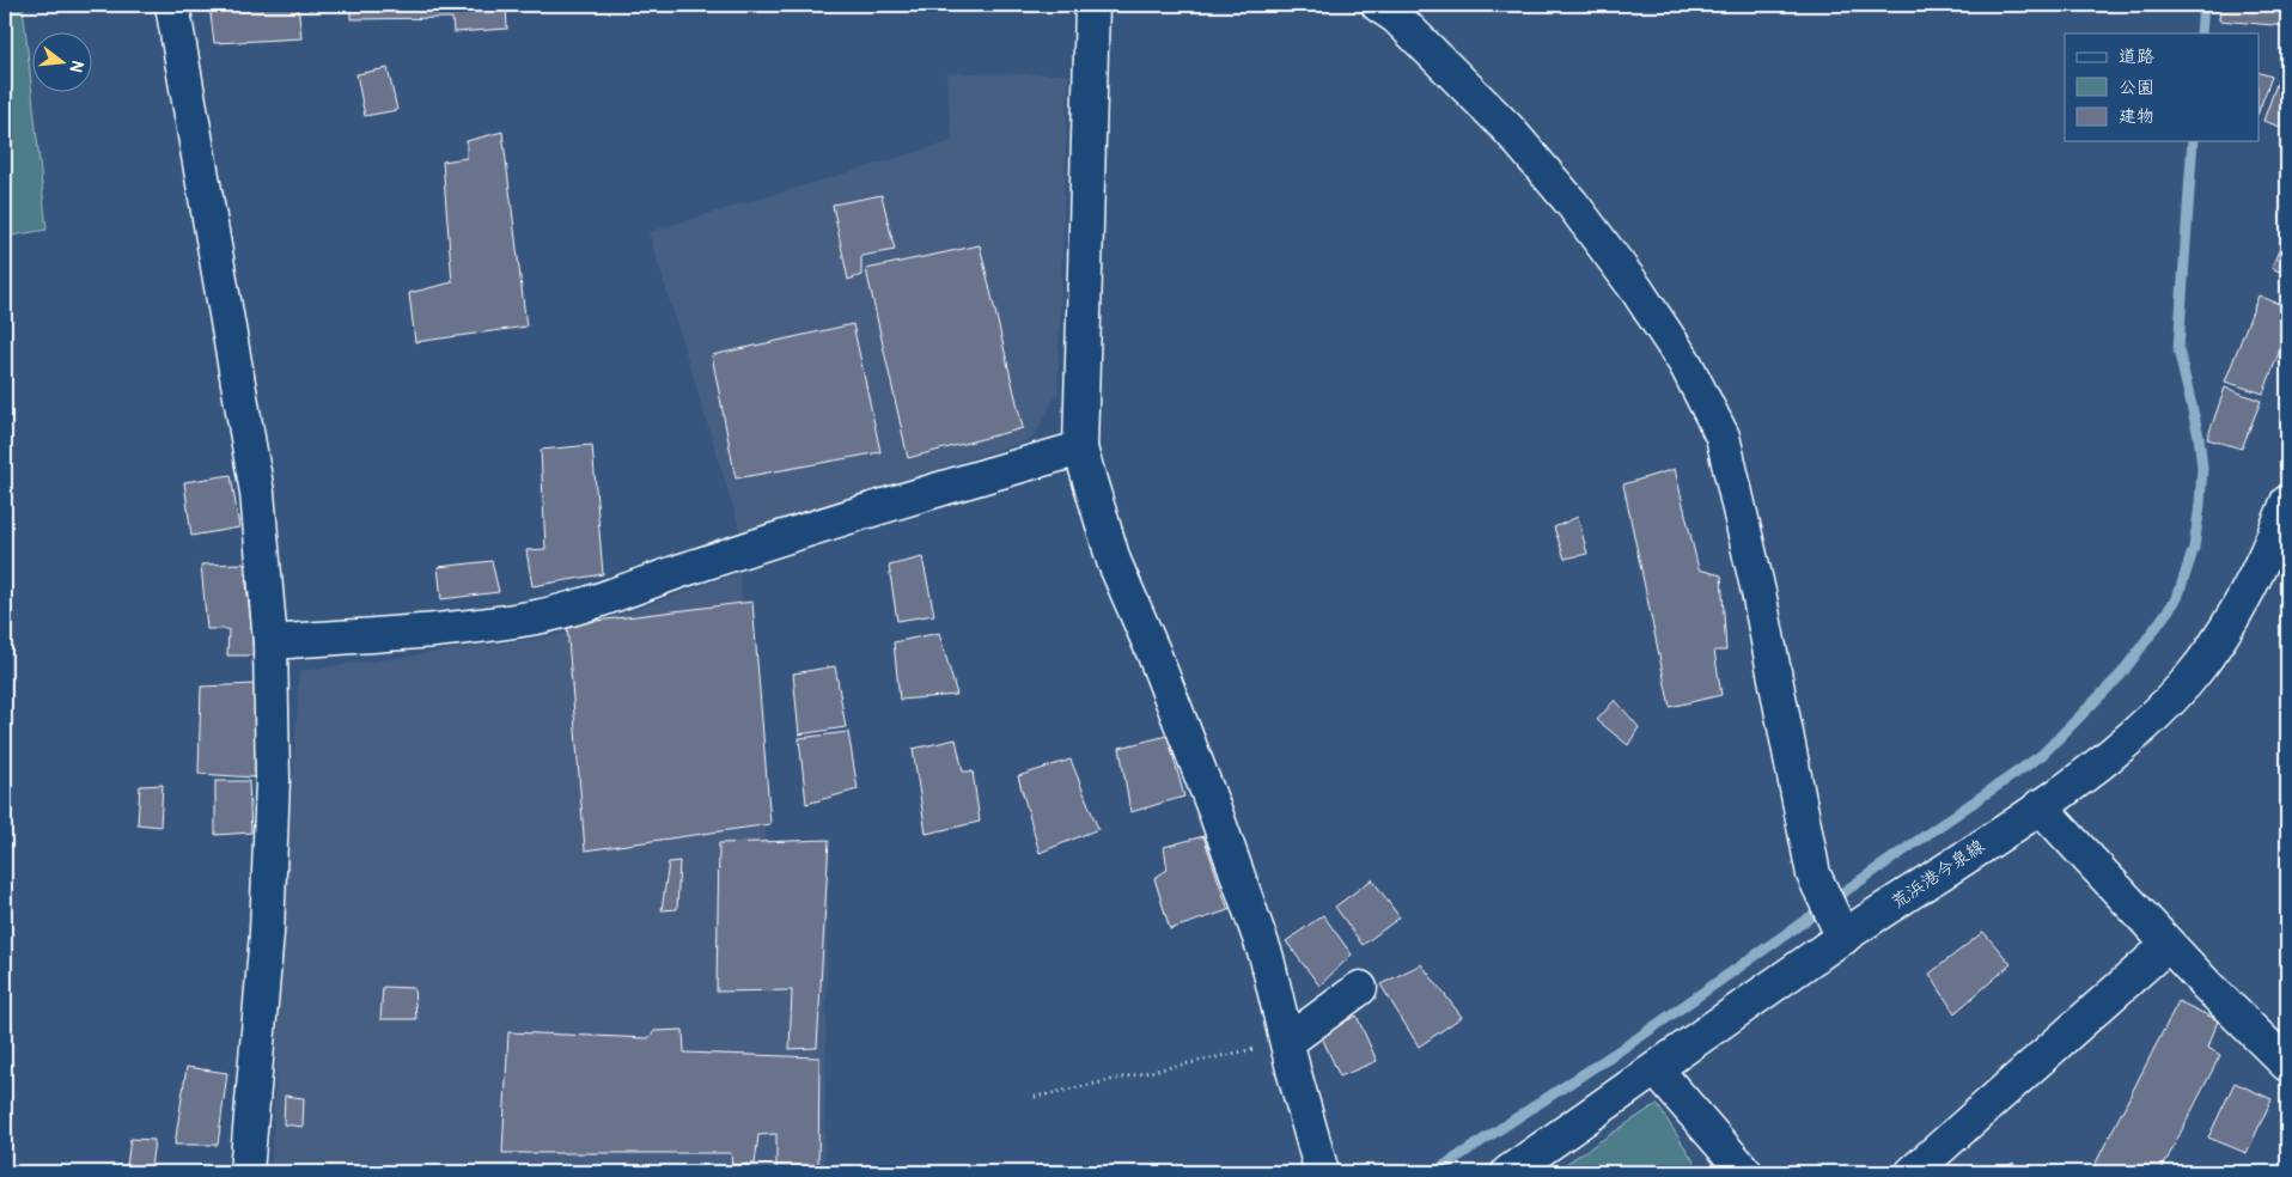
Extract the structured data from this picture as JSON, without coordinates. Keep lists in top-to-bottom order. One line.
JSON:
{"streets":{"street":["荒浜港今泉線"]},"legend":["道路","公園","建物"],"north":"right"}
